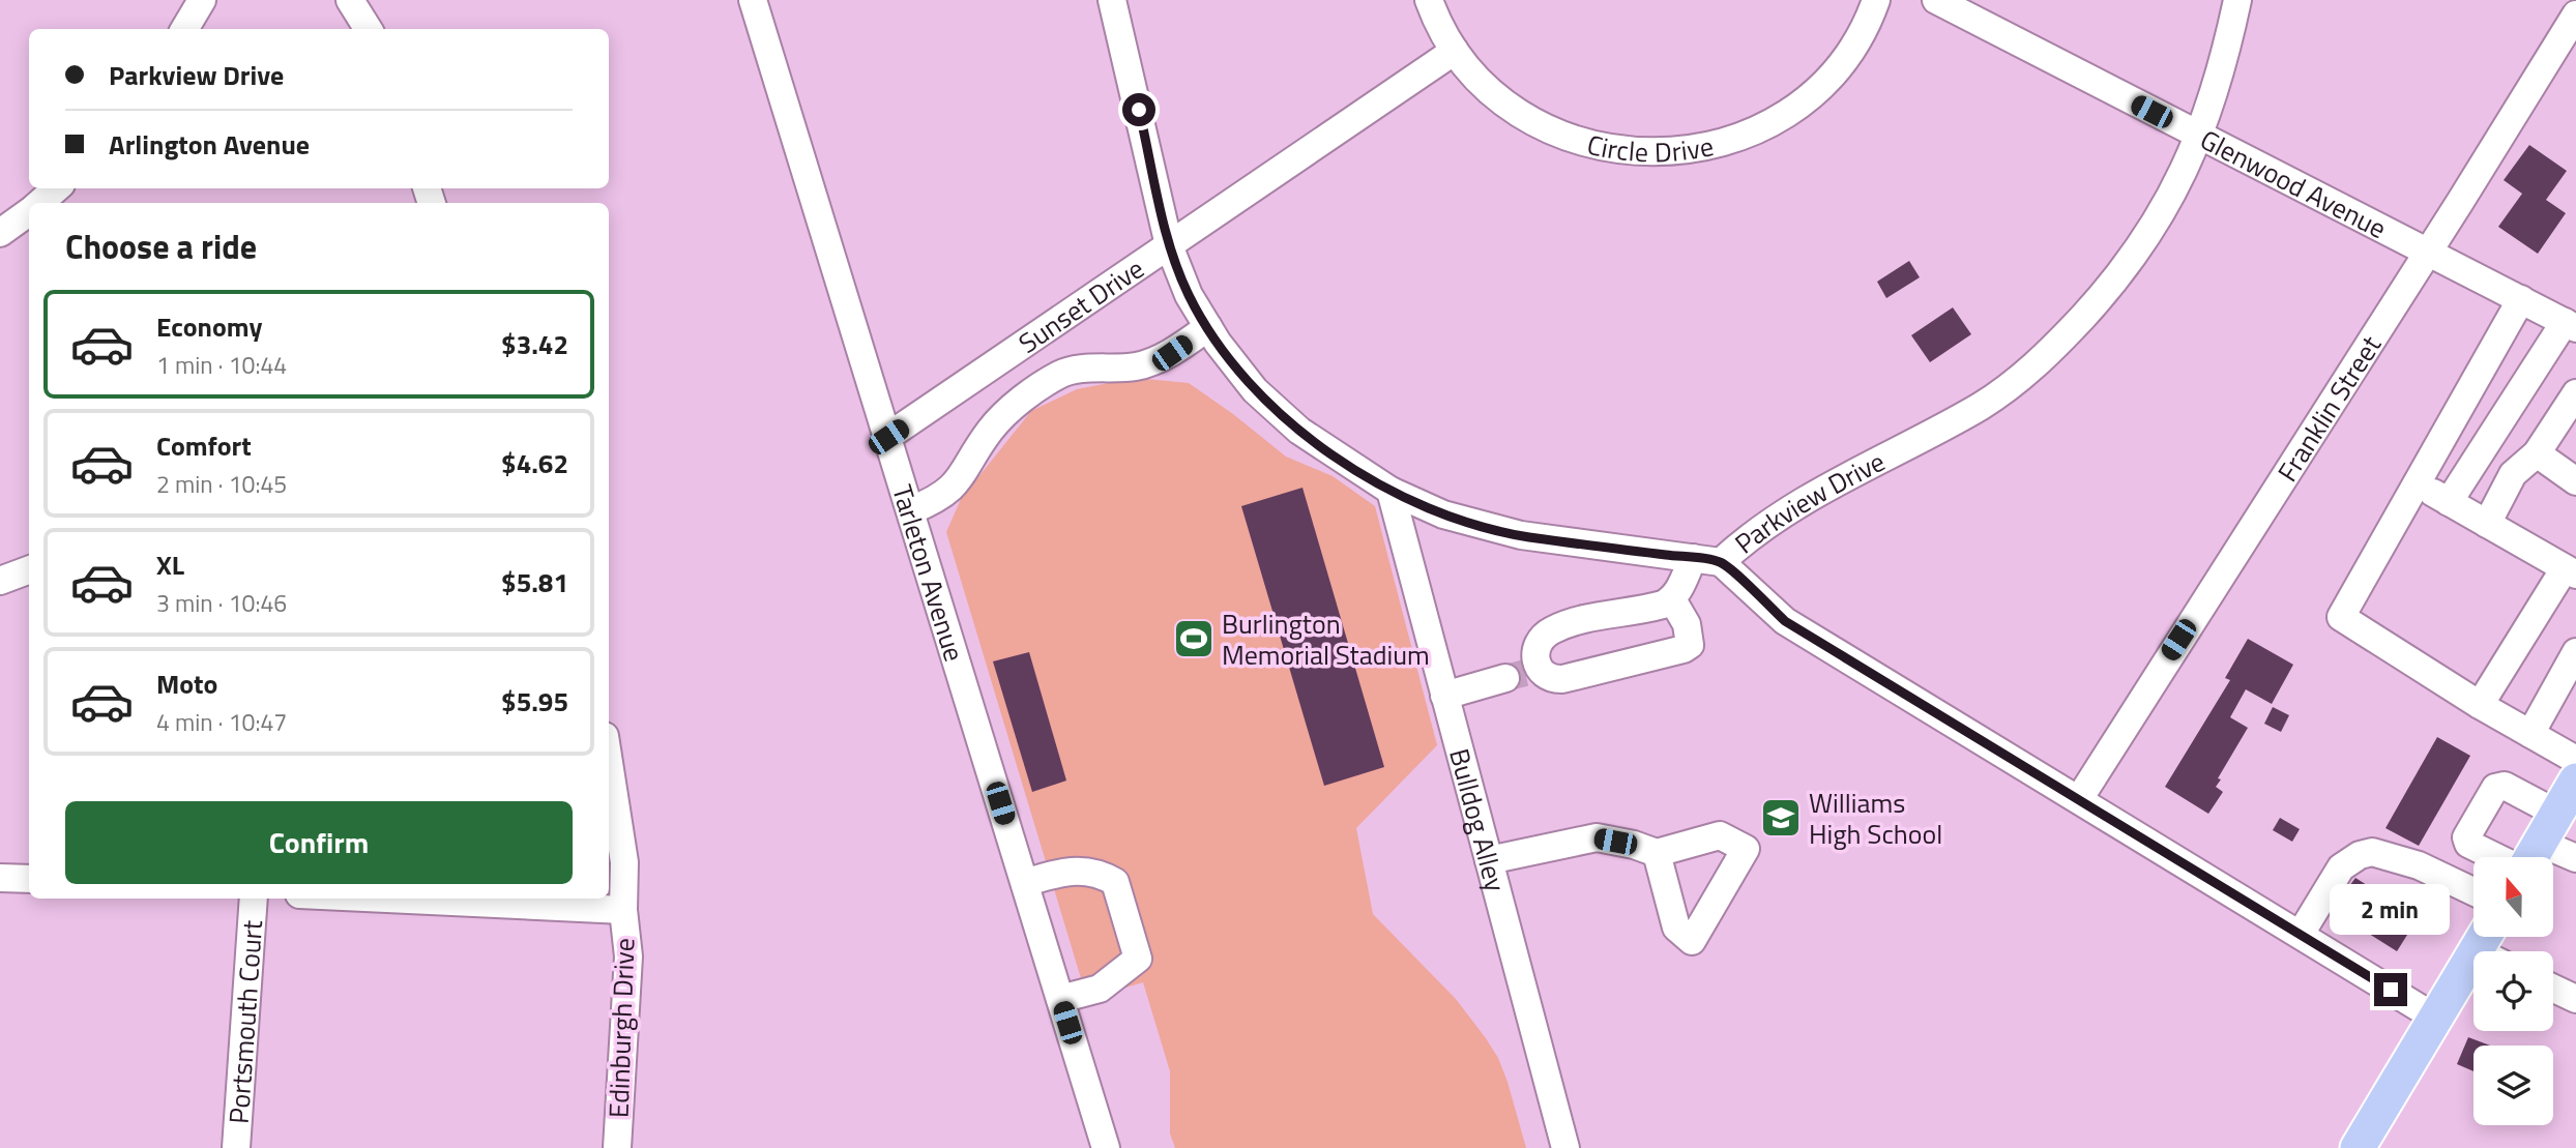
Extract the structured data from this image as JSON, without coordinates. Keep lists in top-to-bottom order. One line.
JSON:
{"streets":{"street":["Circle Drive","Glenwood Avenue","Sunset Drive","Franklin Street","Parkview Drive","Tarleton Avenue","Bulldog Alley","Portsmouth Court","Edinburgh Drive"]},"crossings":[["Circle Drive","Sunset Drive"],["Glenwood Avenue","Franklin Street"],["Glenwood Avenue","Parkview Drive"],["Sunset Drive","Parkview Drive"],["Sunset Drive","Tarleton Avenue"],["Parkview Drive","Bulldog Alley"]],"places":{"sports":["Burlington Memorial Stadium"],"school or university":["Williams High School"]},"north":"top","page":{"banner":["Parkview Drive","Arlington Avenue"],"heading":"Choose a ride","list":[{"name":"Economy","note":"1 min · 10:44","value":"$3.42"},{"name":"Comfort","note":"2 min · 10:45","value":"$4.62"},{"name":"XL","note":"3 min · 10:46","value":"$5.81"},{"name":"Moto","note":"4 min · 10:47","value":"$5.95"}],"buttons":"Confirm","bubble":"2 min"}}
